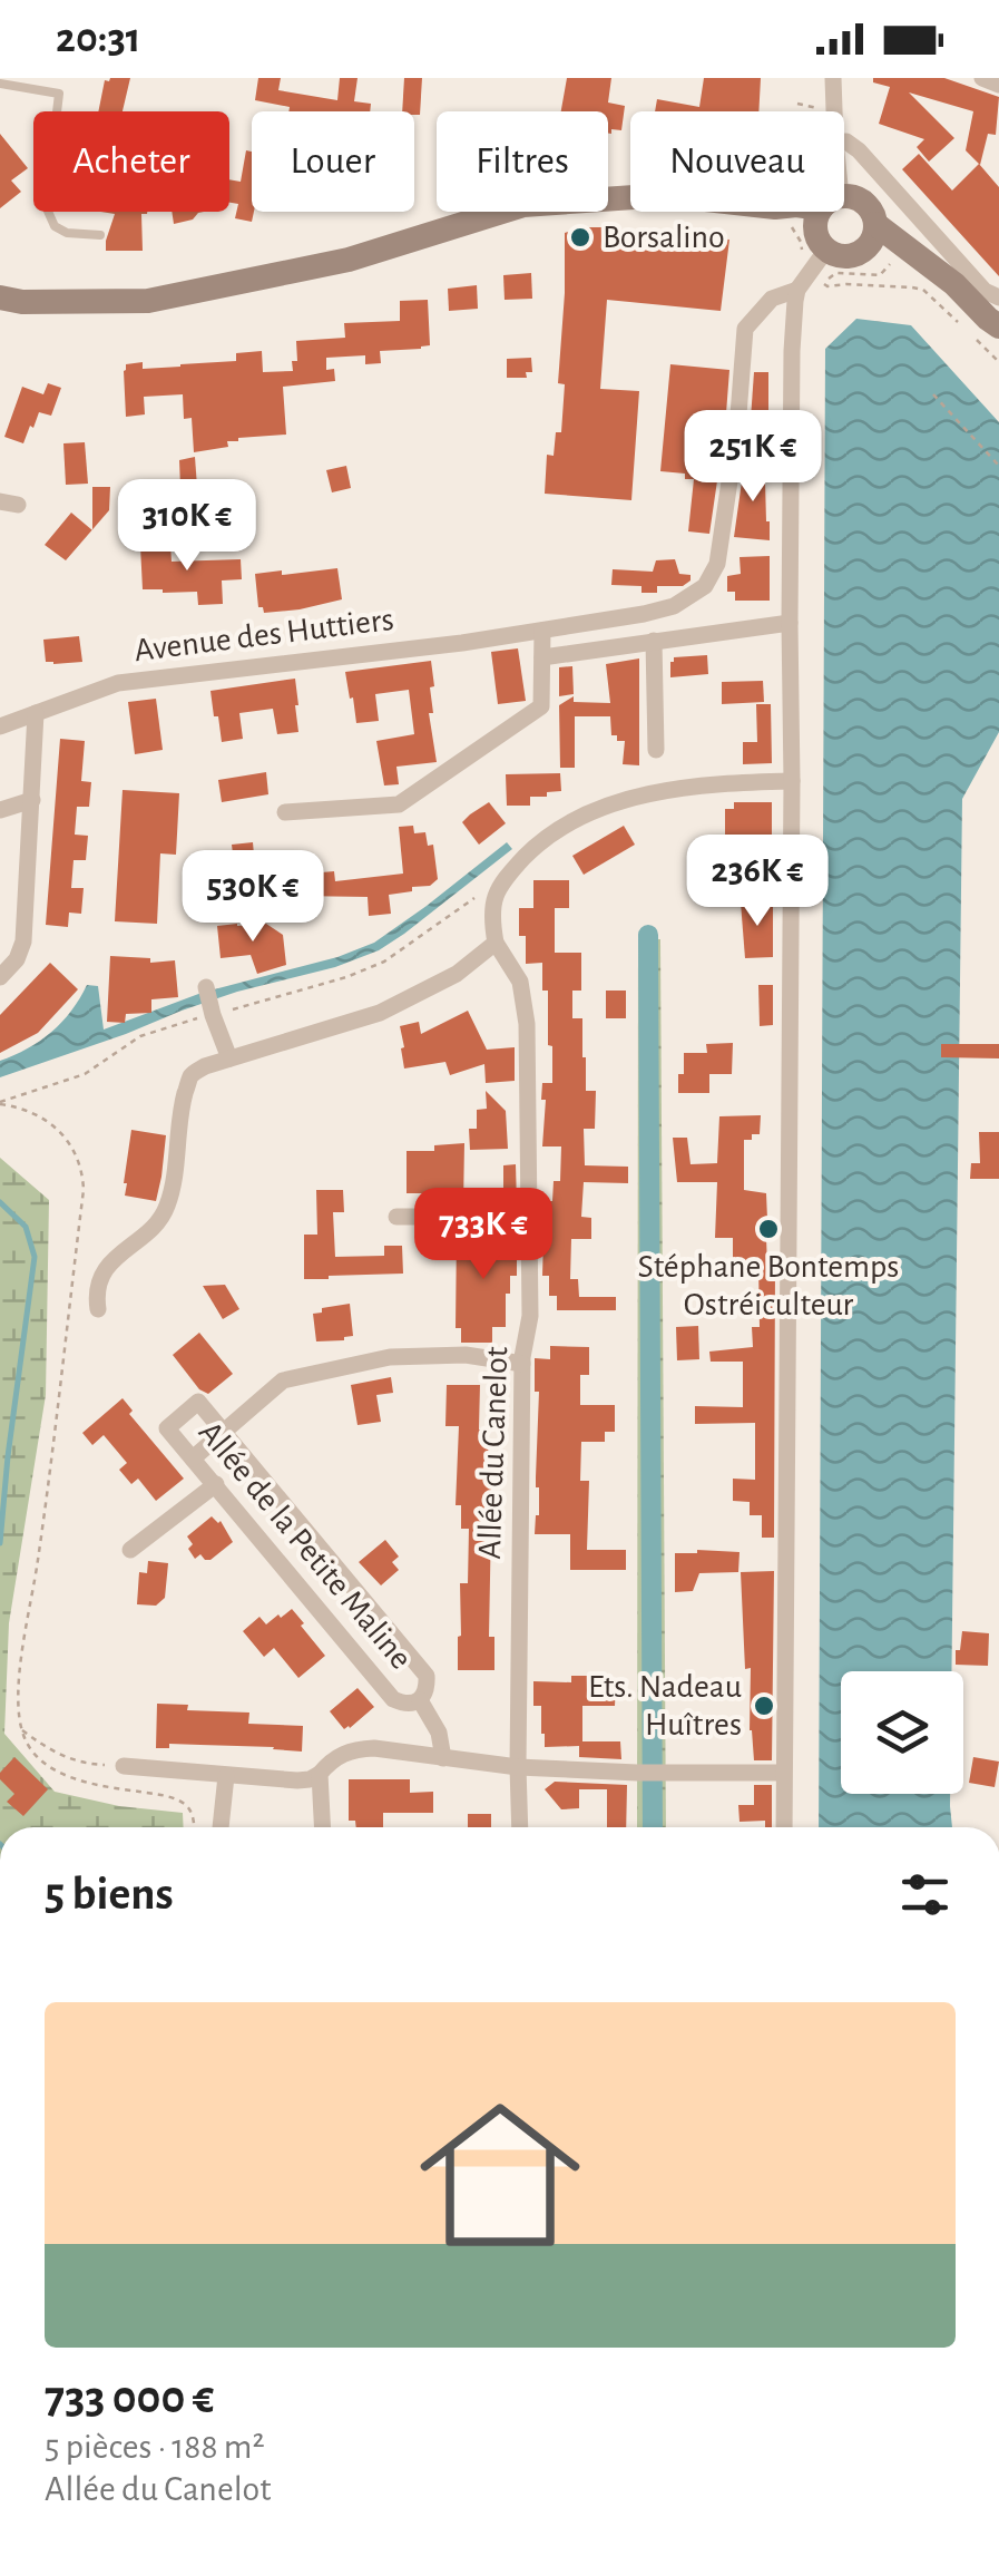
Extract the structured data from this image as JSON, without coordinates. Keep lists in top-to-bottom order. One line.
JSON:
{"streets":{"street":["Avenue des Huttiers","Allée du Canelot","Allée de la Petite Maline"]},"places":["Borsalino","Stéphane Bontemps Ostréiculteur","Ets. Nadeau Huîtres"],"page":{"status":"20:31","chip":["Acheter","Louer","Filtres","Nouveau"],"price":["251K €","310K €","236K €","530K €","733K €"],"heading":"5 biens","list":[{"name":"733 000 €","note":"5 pièces · 188 m² · Allée du Canelot"}]}}
